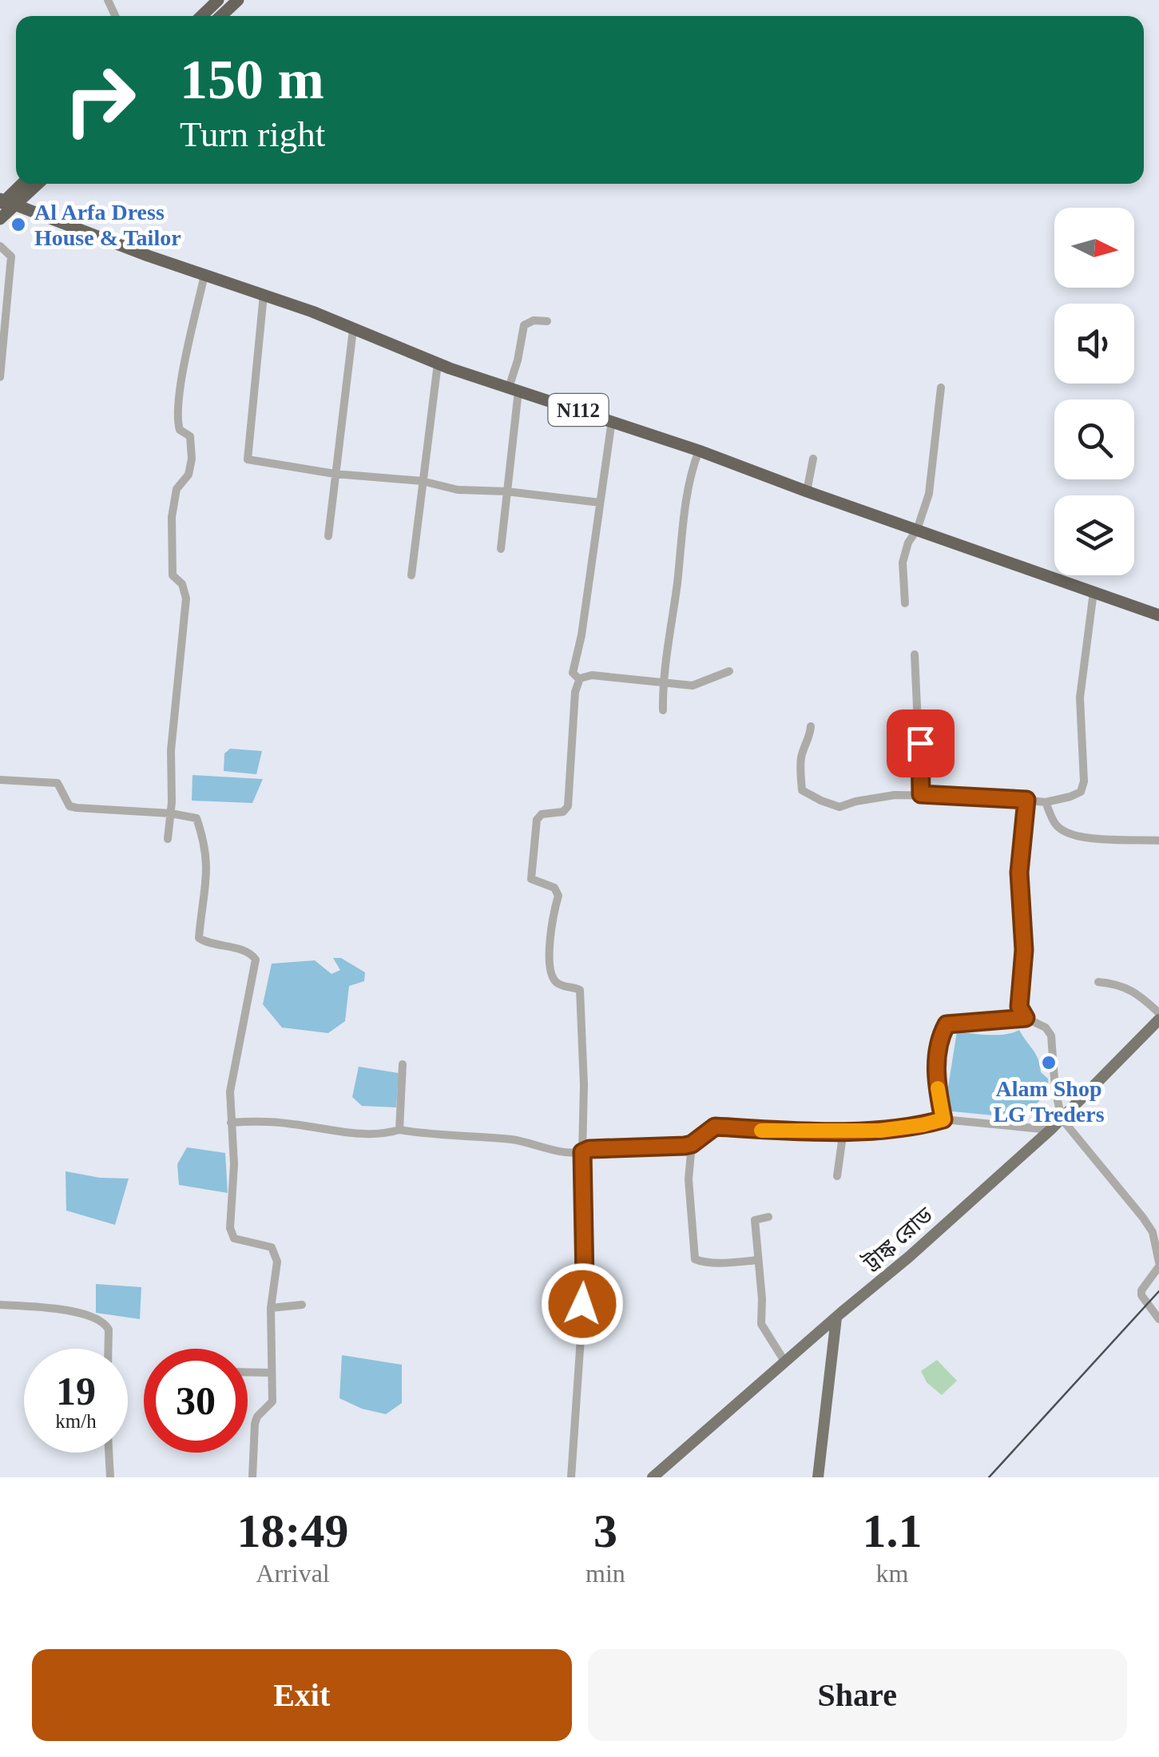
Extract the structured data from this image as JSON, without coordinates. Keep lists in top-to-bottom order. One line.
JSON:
{"streets":{"highway":["N112"],"main road":["ট্রাঙ্ক রোড"]},"places":["Al Arfa Dress House & Tailor","Alam Shop LG Treders"],"north":"right","page":{"turn":["150 m","Turn right"],"speed":"19 km/h","limit":"30","eta":["18:49","Arrival","3","min","1.1","km"],"buttons":["Exit","Share"]}}
